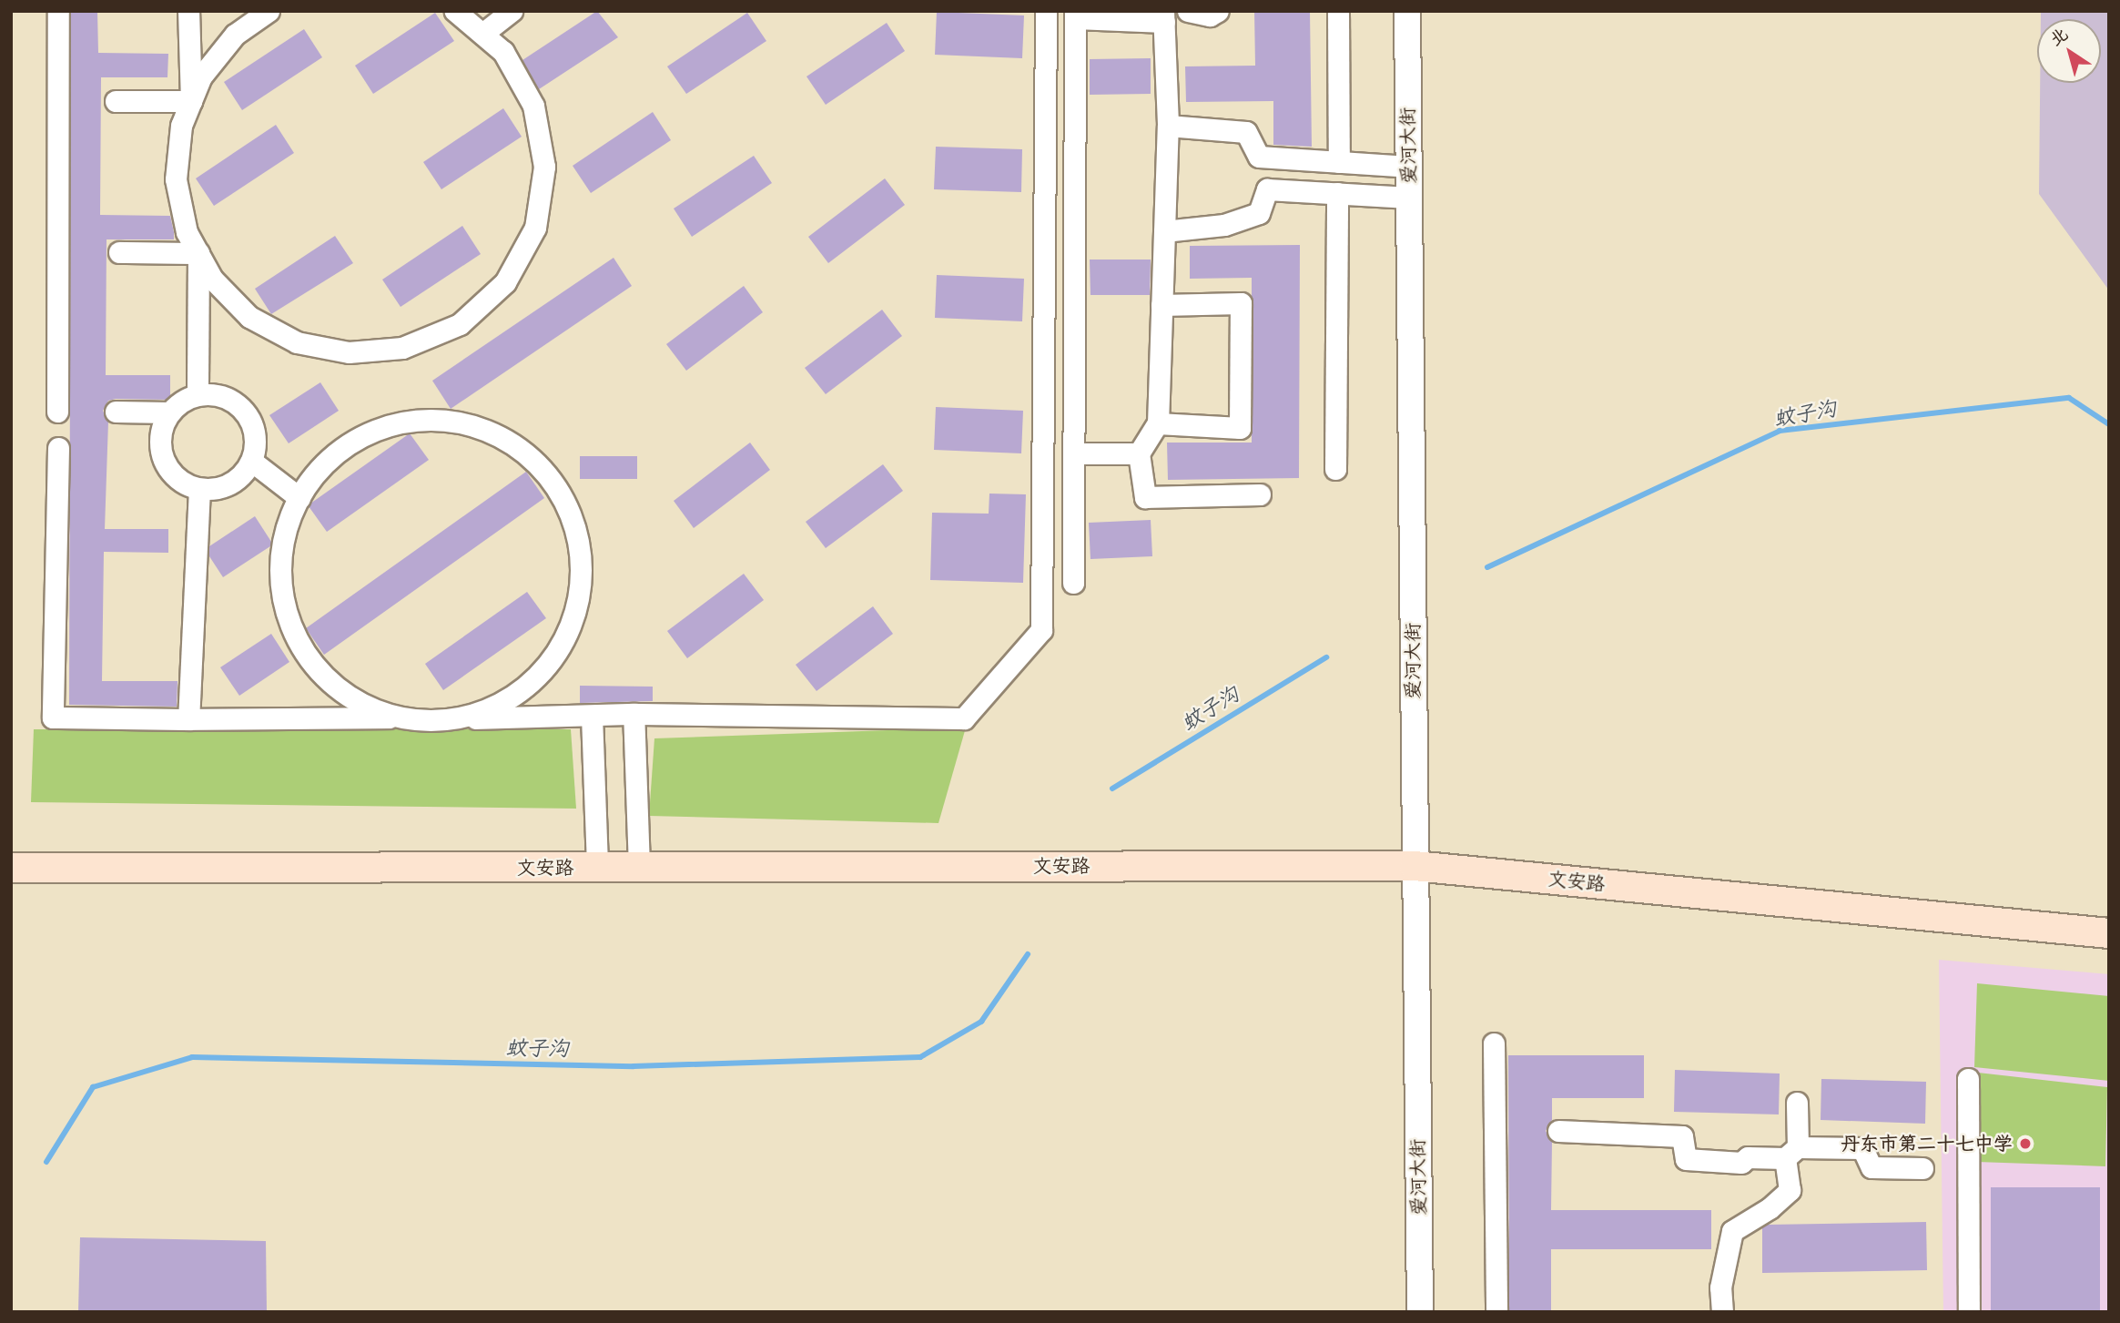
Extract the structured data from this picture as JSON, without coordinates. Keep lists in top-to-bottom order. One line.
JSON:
{"streets":{"main road":["文安路"],"street":["爱河大街"]},"crossings":[["爱河大街","文安路"]],"water":["蚊子沟"],"places":["丹东市第二十七中学"],"north":"top left"}
